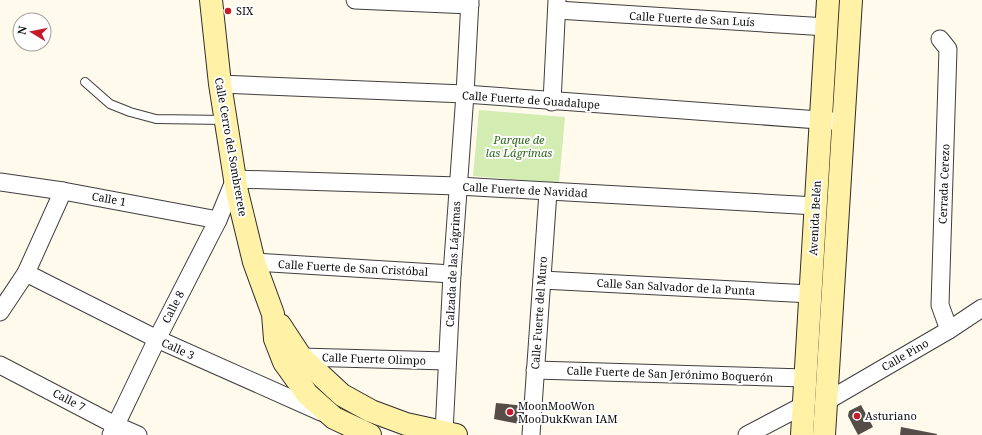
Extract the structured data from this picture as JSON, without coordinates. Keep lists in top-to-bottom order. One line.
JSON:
{"streets":{"main road":["Calle Cerro del Sombrerete","Avenida Belén"],"street":["Calle Fuerte de San Luís","Calle Fuerte de Guadalupe","Cerrada Cerezo","Calle Fuerte de Navidad","Calle 1","Calzada de las Lágrimas","Calle Fuerte de San Cristóbal","Calle San Salvador de la Punta","Calle 8","Calle Fuerte del Muro","Calle 3","Calle Pino","Calle Fuerte Olimpo","Calle Fuerte de San Jerónimo Boquerón","Calle 7"]},"crossings":[["Calle Fuerte de San Luís","Avenida Belén"],["Calle Fuerte de Guadalupe","Calle Cerro del Sombrerete"],["Calle Fuerte de Guadalupe","Avenida Belén"],["Calle Fuerte de Guadalupe","Calzada de las Lágrimas"],["Calle Cerro del Sombrerete","Calle Fuerte de Navidad"],["Calle Cerro del Sombrerete","Calzada de las Lágrimas"],["Calle Cerro del Sombrerete","Calle Fuerte de San Cristóbal"],["Calle Cerro del Sombrerete","Calle 8"],["Calle Cerro del Sombrerete","Calle 3"],["Calle Cerro del Sombrerete","Calle Fuerte Olimpo"],["Cerrada Cerezo","Calle Pino"],["Calle Fuerte de Navidad","Avenida Belén"],["Calle Fuerte de Navidad","Calzada de las Lágrimas"],["Calle Fuerte de Navidad","Calle 8"],["Calle Fuerte de Navidad","Calle Fuerte del Muro"],["Calle 1","Calle 8"],["Avenida Belén","Calle San Salvador de la Punta"],["Avenida Belén","Calle Pino"],["Avenida Belén","Calle Fuerte de San Jerónimo Boquerón"],["Calzada de las Lágrimas","Calle Fuerte de San Cristóbal"],["Calzada de las Lágrimas","Calle Fuerte Olimpo"],["Calle San Salvador de la Punta","Calle Fuerte del Muro"],["Calle 8","Calle 3"],["Calle 8","Calle 7"],["Calle Fuerte del Muro","Calle Fuerte de San Jerónimo Boquerón"],["Calle Pino","Calle Fuerte de San Jerónimo Boquerón"]],"parks":["Parque de las Lágrimas"],"places":["SIX","MoonMooWon MooDukKwan IAM","Asturiano"],"north":"left"}
